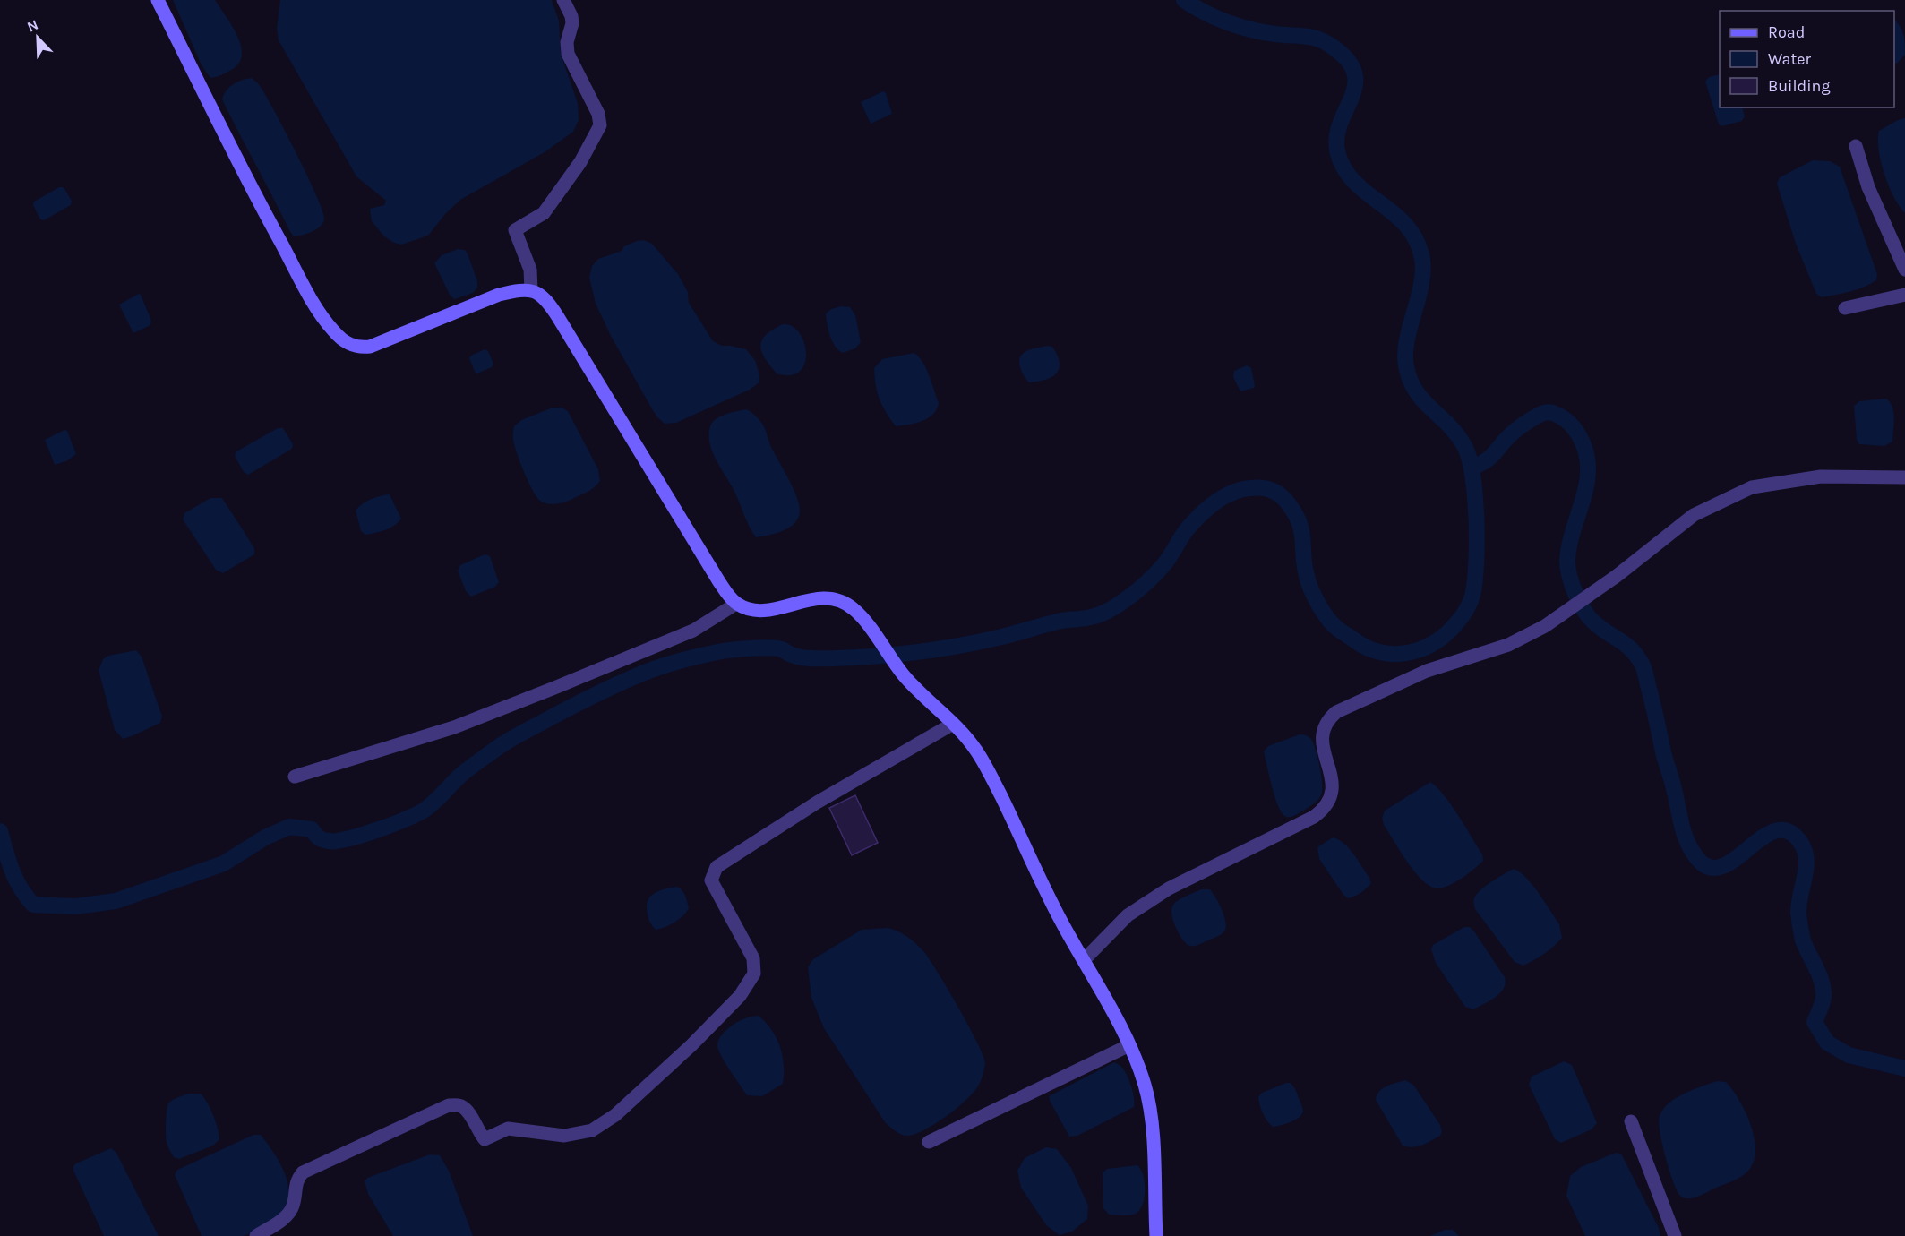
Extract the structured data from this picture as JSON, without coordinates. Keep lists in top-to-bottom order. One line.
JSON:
{"legend":["Road","Water","Building"],"north":"top left"}
